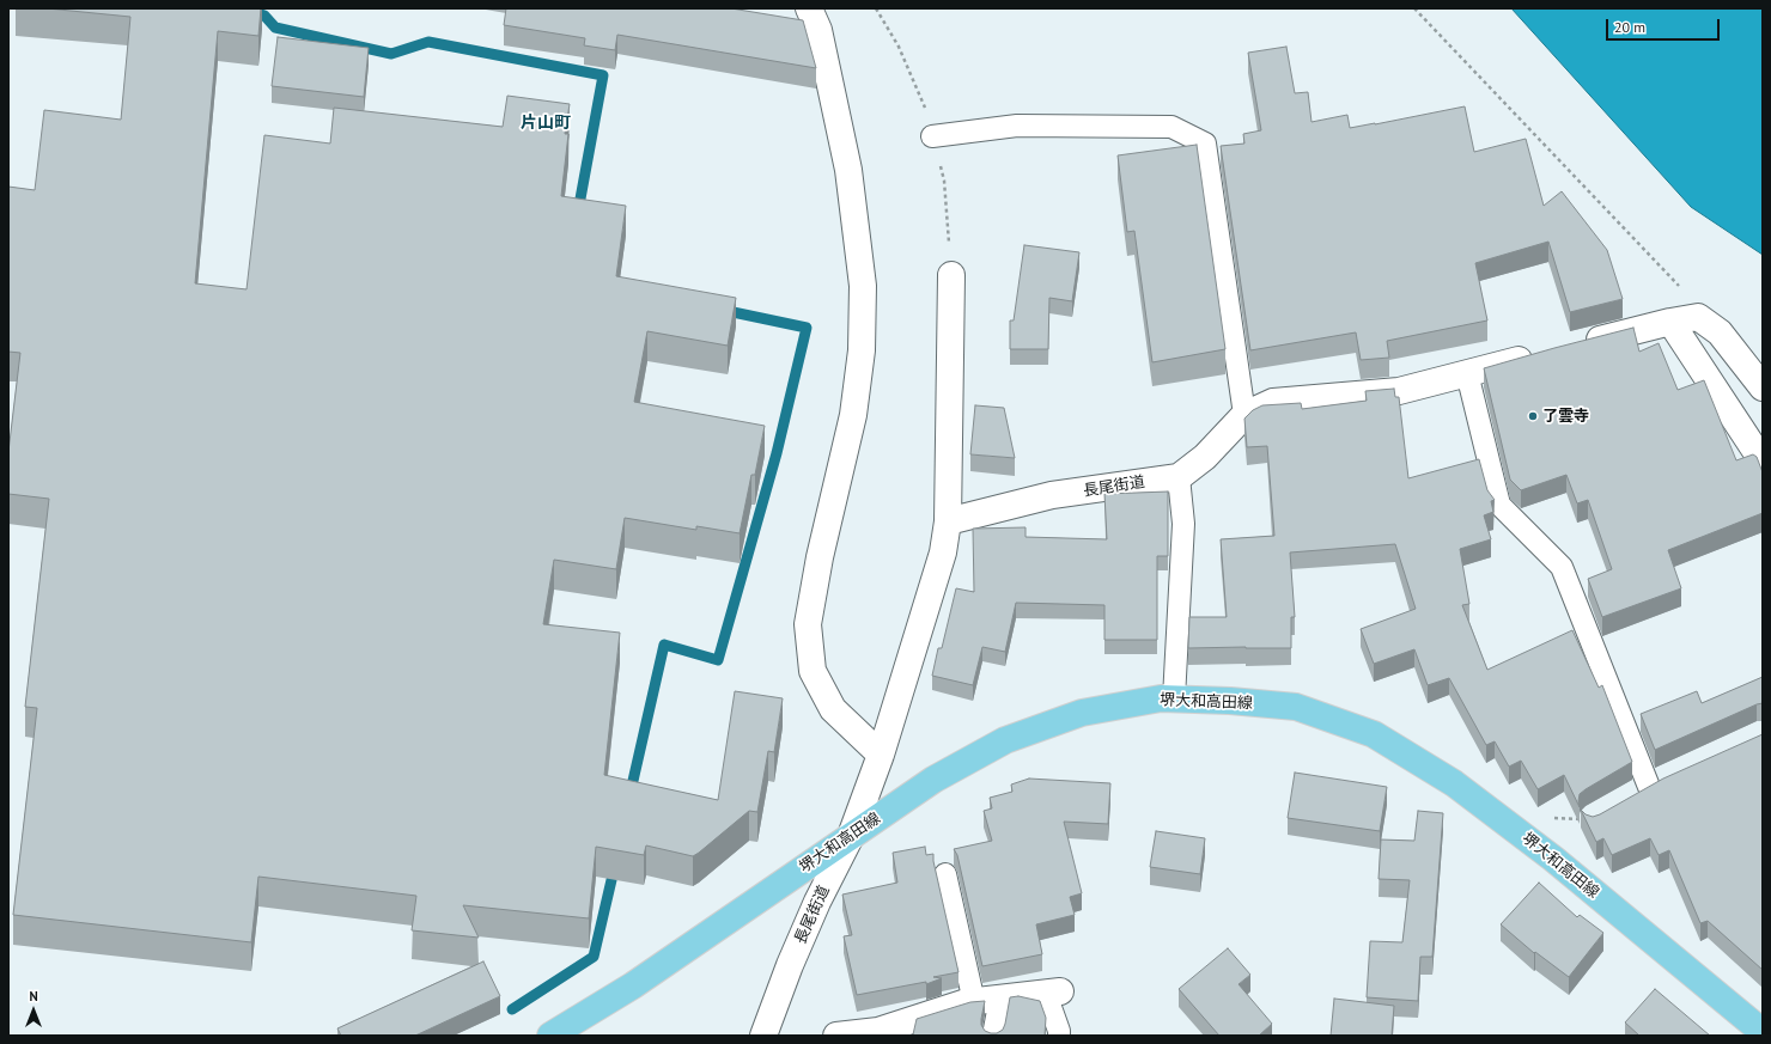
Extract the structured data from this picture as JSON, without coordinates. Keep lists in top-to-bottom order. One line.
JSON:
{"streets":{"main road":["堺大和高田線"],"street":["長尾街道"]},"crossings":[["長尾街道","堺大和高田線"]],"districts":["片山町"],"places":["了雲寺"],"scale_bar":"20 m","north":"top"}
